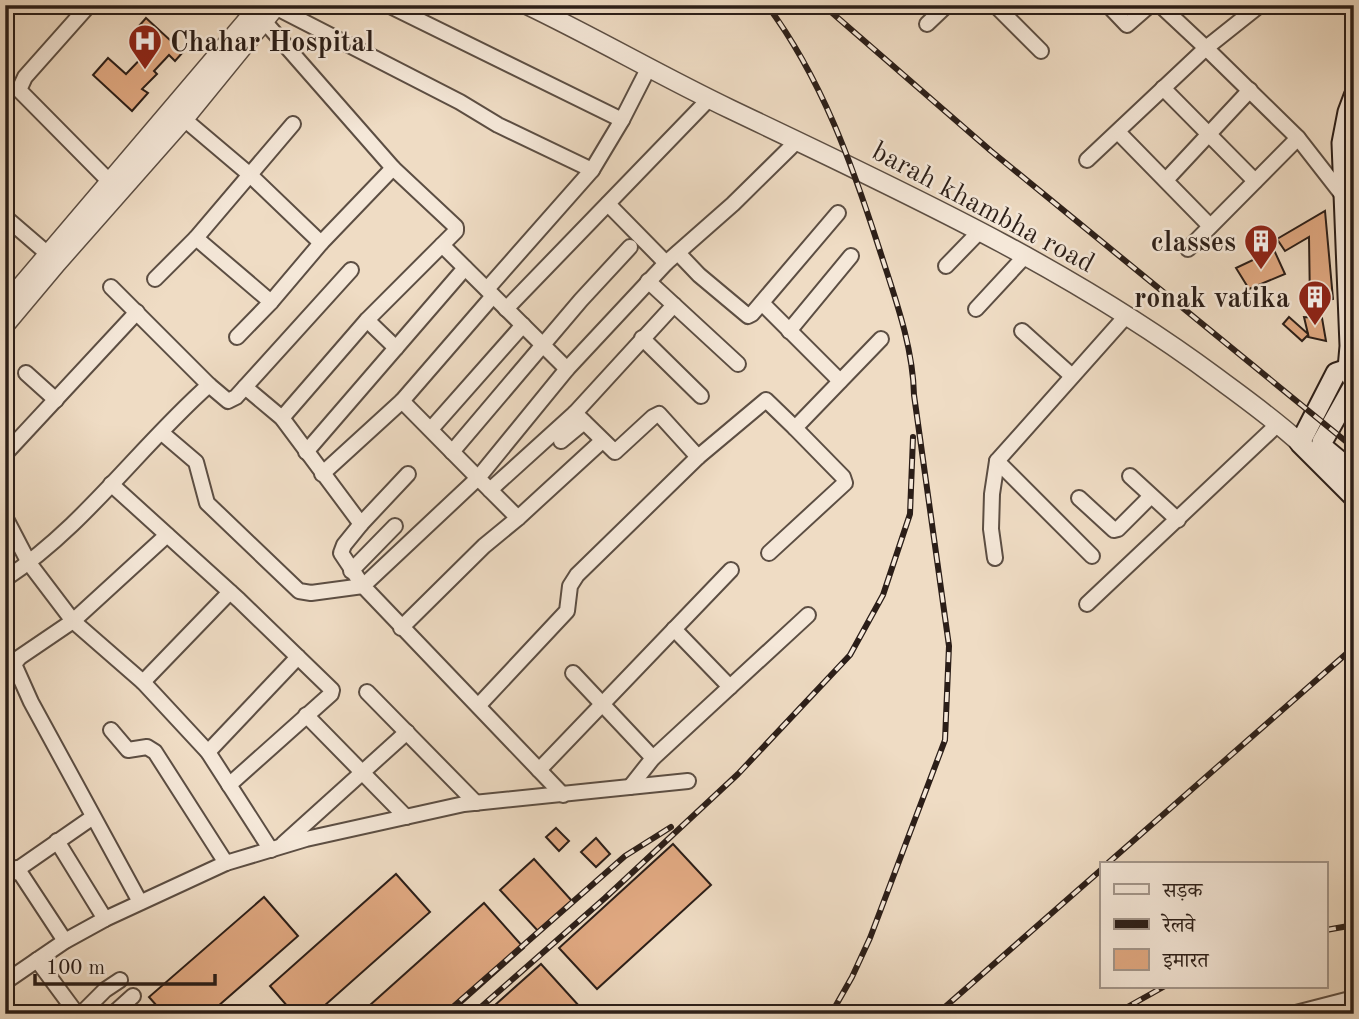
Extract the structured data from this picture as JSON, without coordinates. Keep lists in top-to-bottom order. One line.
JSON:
{"streets":{"street":["barah khambha road"]},"places":{"hospital":["Chahar Hospital"],"building":["classes","ronak vatika"]},"legend":["सड़क","रेलवे","इमारत"],"scale_bar":"100 m"}
